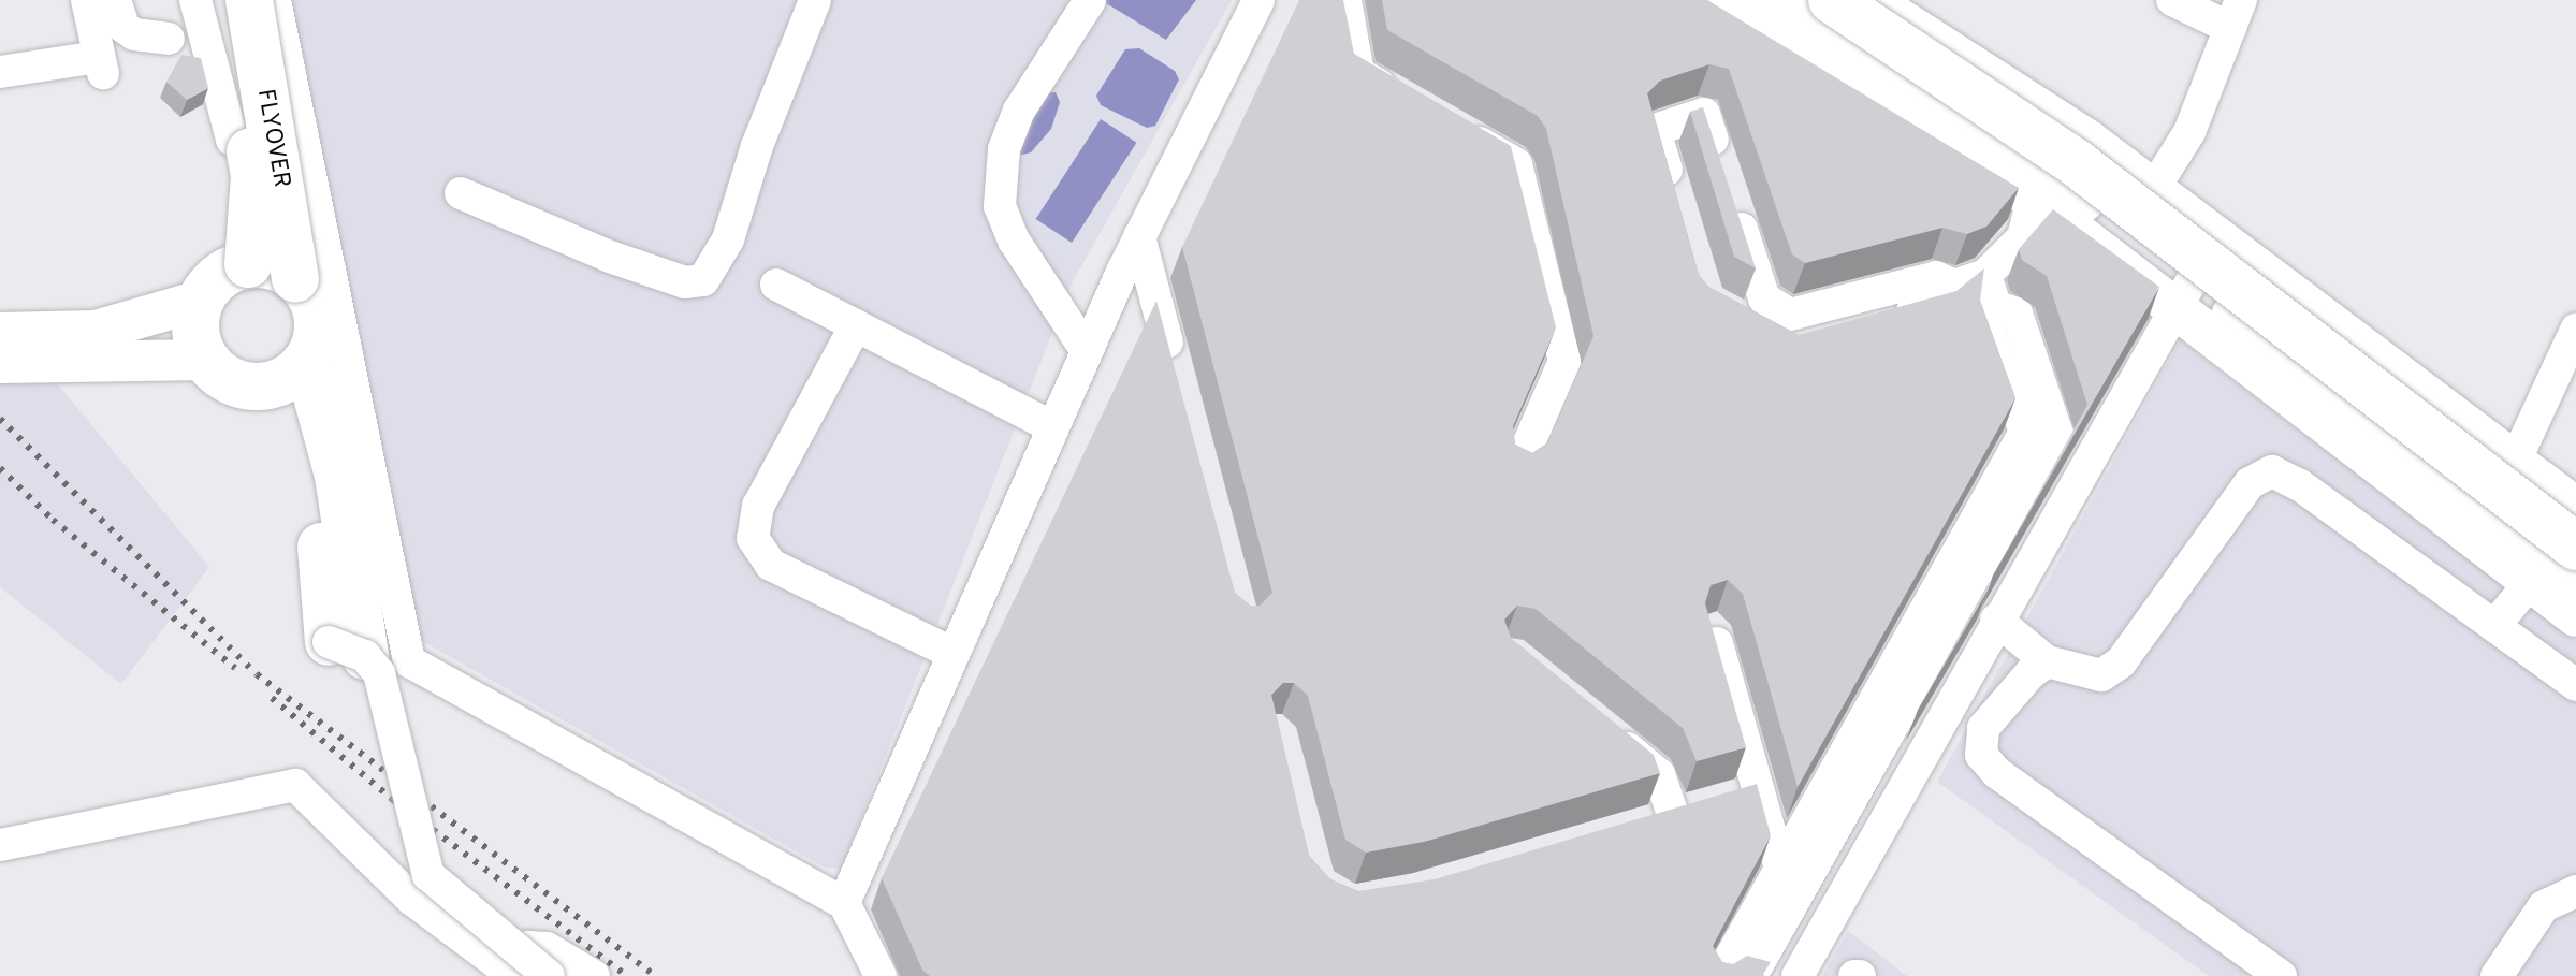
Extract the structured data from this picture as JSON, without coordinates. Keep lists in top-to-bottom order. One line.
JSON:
{"streets":{"highway":["FLYOVER"]}}
